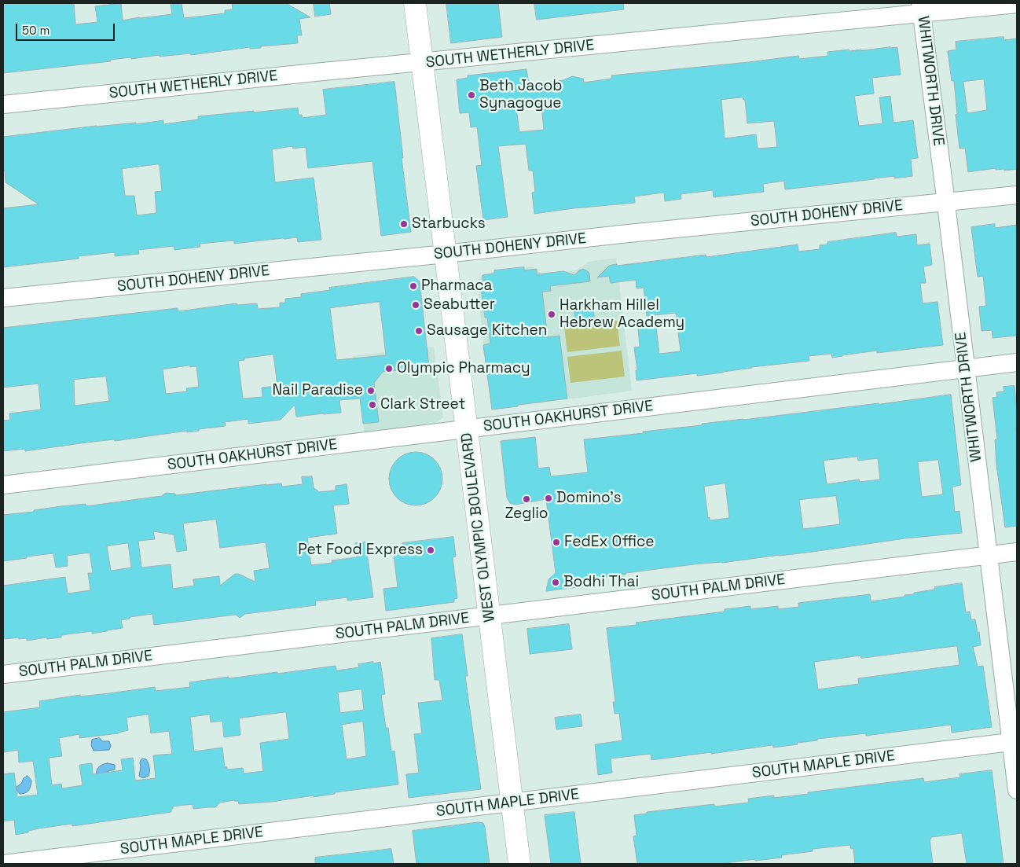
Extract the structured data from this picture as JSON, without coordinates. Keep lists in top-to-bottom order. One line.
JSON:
{"streets":{"main road":["WEST OLYMPIC BOULEVARD"],"street":["SOUTH WETHERLY DRIVE","WHITWORTH DRIVE","SOUTH DOHENY DRIVE","SOUTH OAKHURST DRIVE","SOUTH PALM DRIVE","SOUTH MAPLE DRIVE"]},"crossings":[["SOUTH WETHERLY DRIVE","WHITWORTH DRIVE"],["SOUTH WETHERLY DRIVE","WEST OLYMPIC BOULEVARD"],["WHITWORTH DRIVE","SOUTH DOHENY DRIVE"],["WHITWORTH DRIVE","SOUTH OAKHURST DRIVE"],["WHITWORTH DRIVE","SOUTH PALM DRIVE"],["WHITWORTH DRIVE","SOUTH MAPLE DRIVE"],["SOUTH DOHENY DRIVE","WEST OLYMPIC BOULEVARD"],["SOUTH OAKHURST DRIVE","WEST OLYMPIC BOULEVARD"],["WEST OLYMPIC BOULEVARD","SOUTH PALM DRIVE"],["WEST OLYMPIC BOULEVARD","SOUTH MAPLE DRIVE"]],"places":["Beth Jacob Synagogue","Starbucks","Pharmaca","Seabutter","Harkham Hillel Hebrew Academy","Sausage Kitchen","Olympic Pharmacy","Nail Paradise","Clark Street","Domino's","Zeglio","FedEx Office","Pet Food Express","Bodhi Thai"],"scale_bar":"50 m"}
